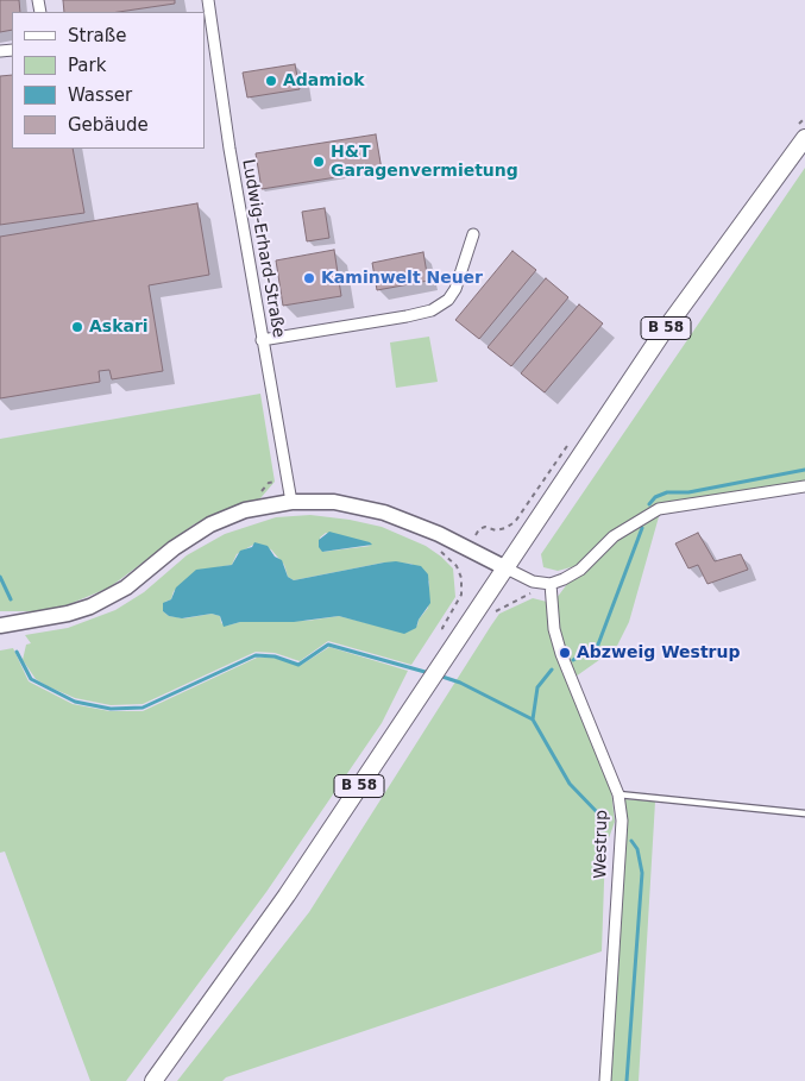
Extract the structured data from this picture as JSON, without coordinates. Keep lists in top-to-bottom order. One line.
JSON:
{"streets":{"main road":["B 58"],"street":["Ludwig-Erhard-Straße","Westrup"]},"places":["Adamiok","H&T Garagenvermietung","Kaminwelt Neuer","Askari","Abzweig Westrup"],"legend":["Straße","Park","Wasser","Gebäude"]}
